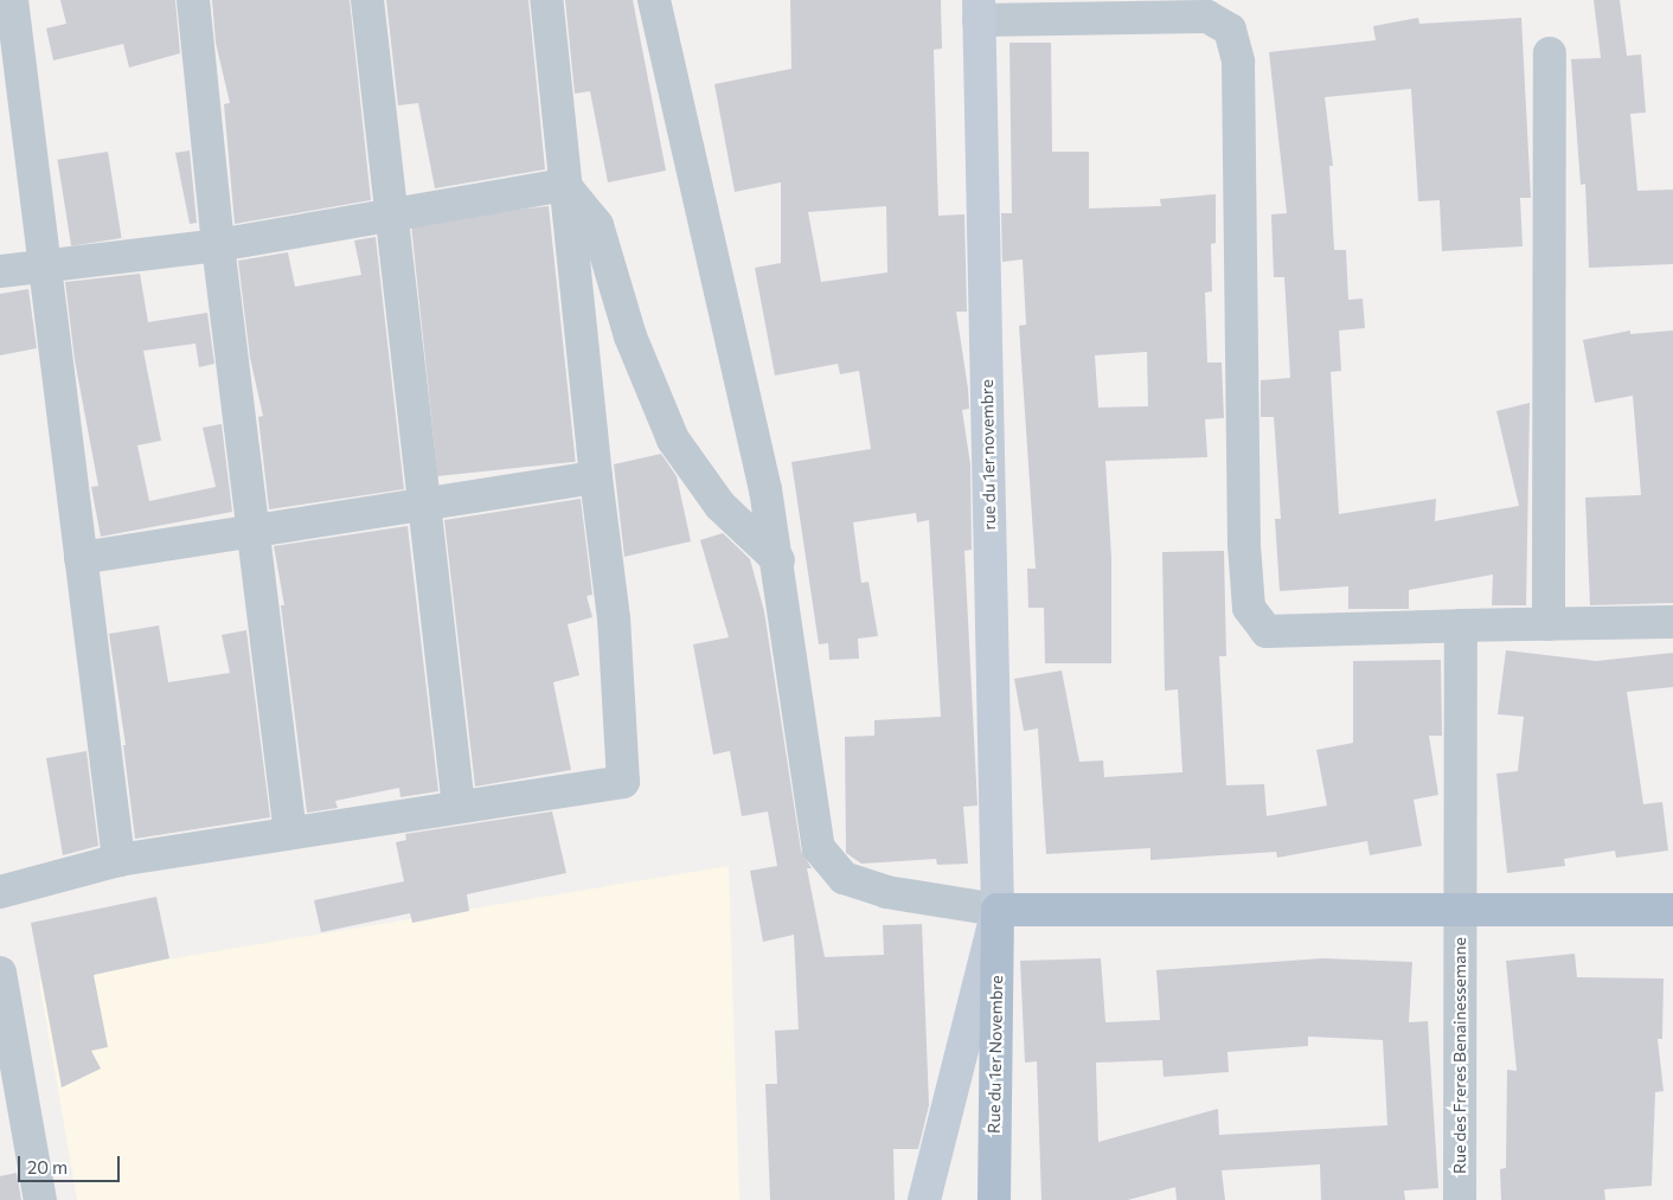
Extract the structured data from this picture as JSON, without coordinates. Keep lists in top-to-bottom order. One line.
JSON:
{"streets":{"main road":["rue du 1er novembre","Rue du 1er Novembre"],"street":["Rue des Freres Benainessemane"]},"crossings":[["rue du 1er novembre","Rue du 1er Novembre"]],"scale_bar":"20 m"}
